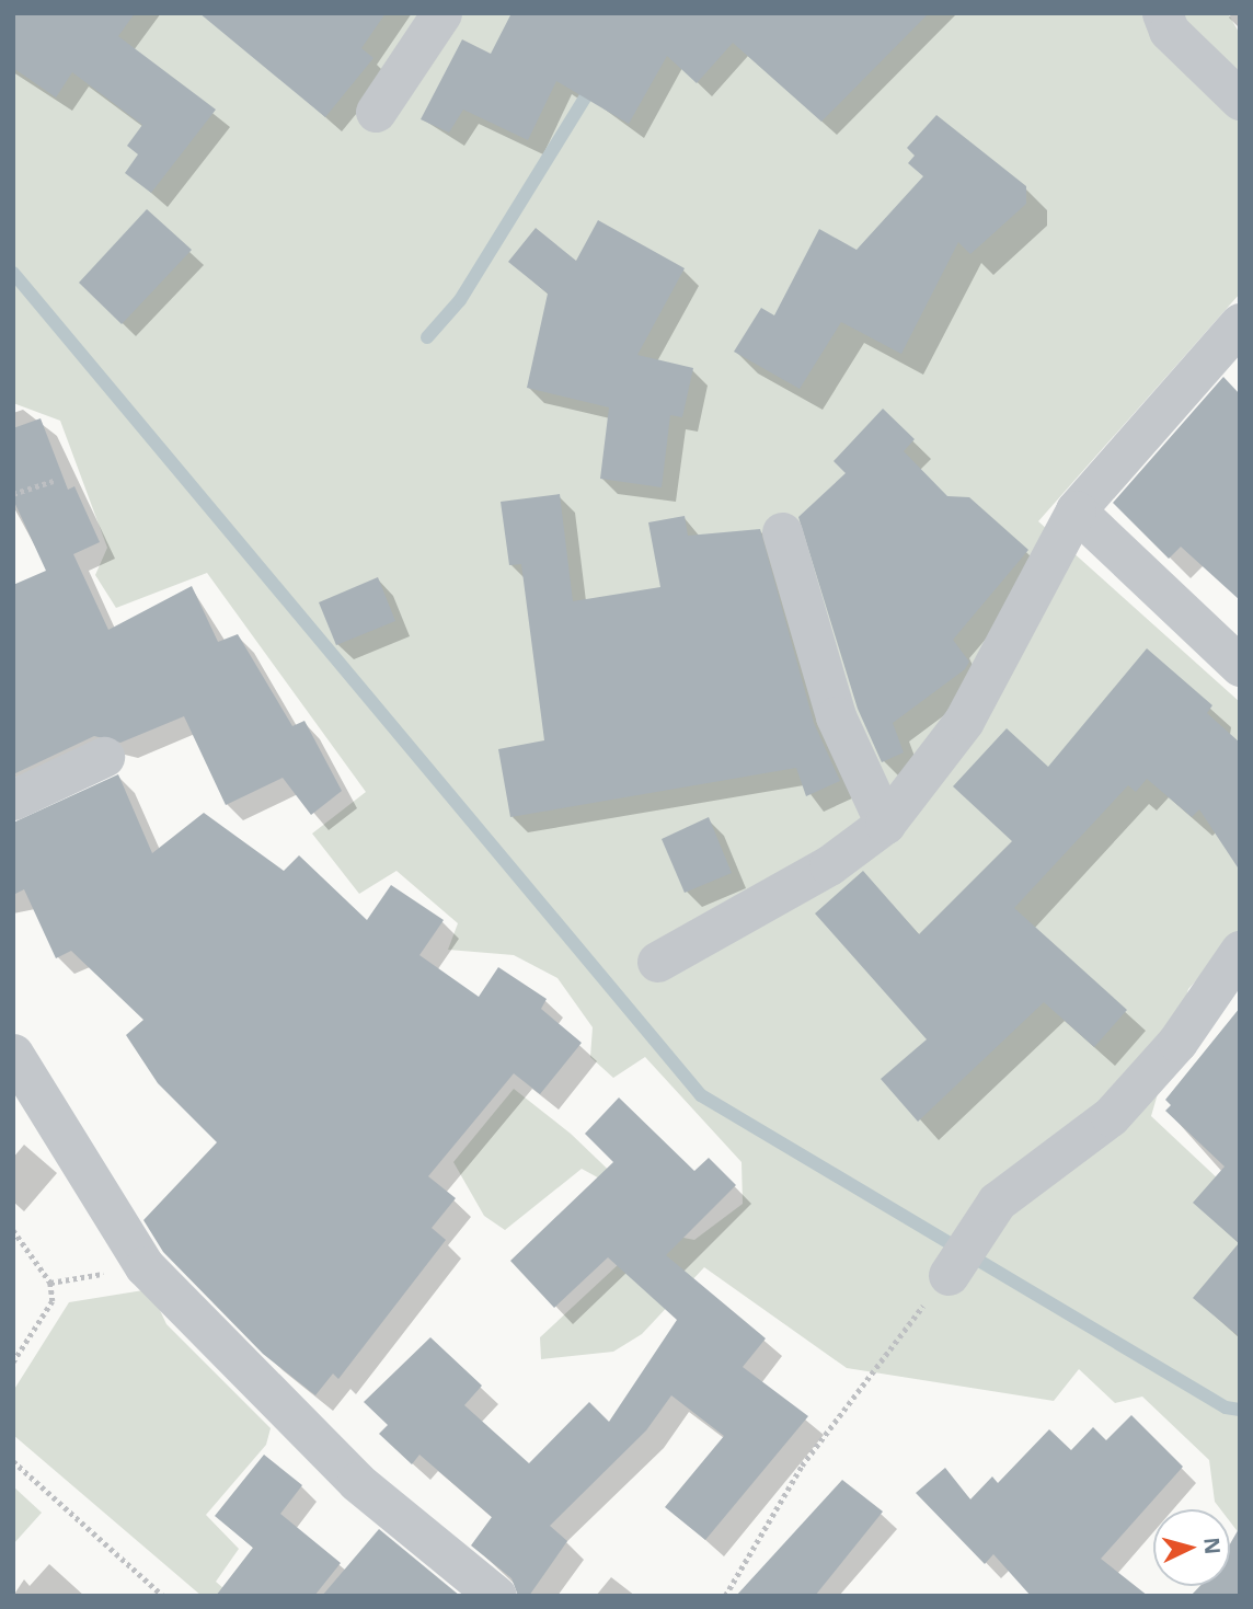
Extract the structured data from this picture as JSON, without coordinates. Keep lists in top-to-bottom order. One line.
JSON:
{"north":"right"}
